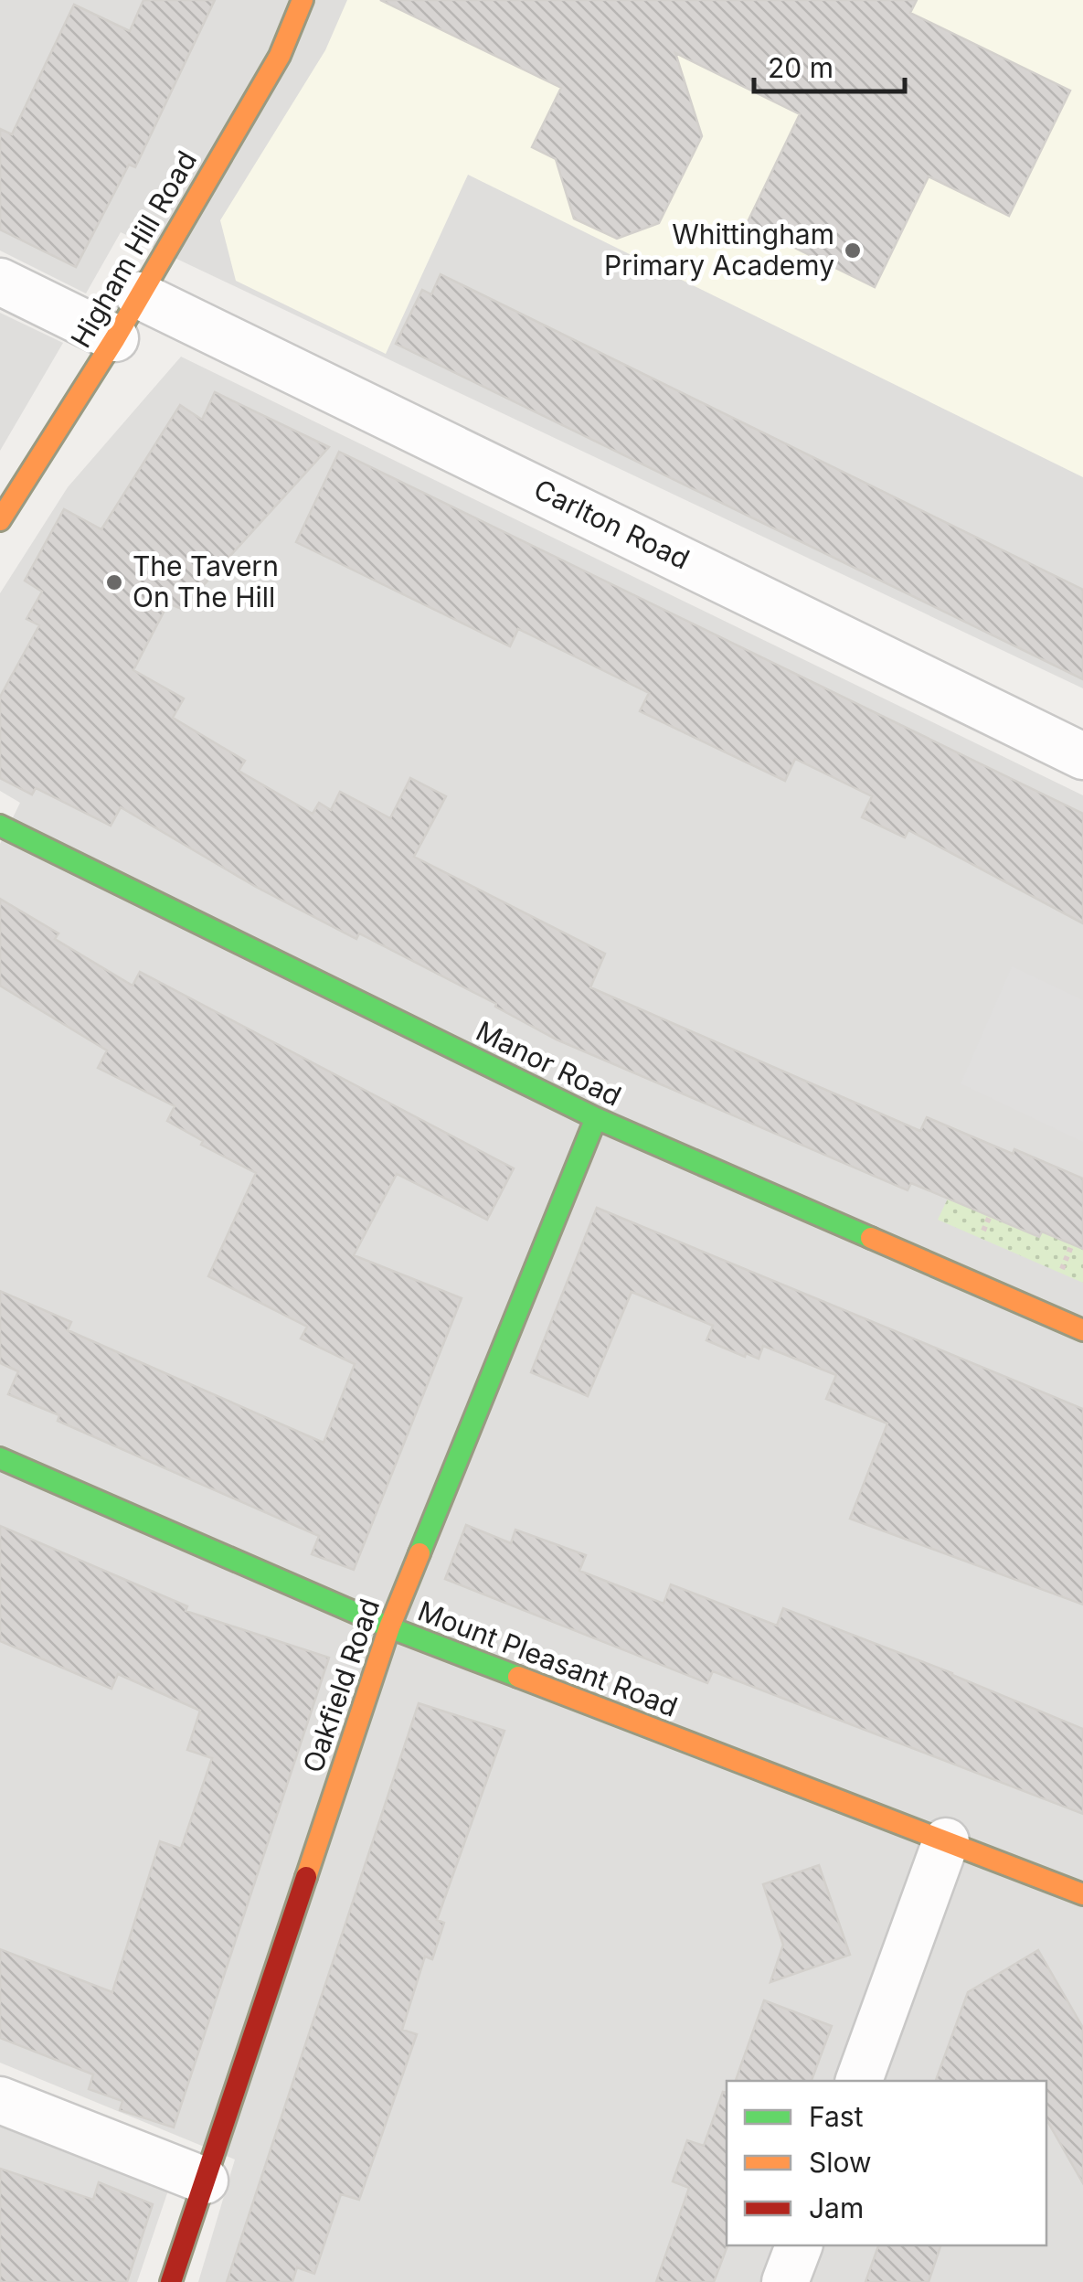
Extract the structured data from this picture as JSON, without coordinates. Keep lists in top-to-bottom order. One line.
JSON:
{"streets":{"street":["Higham Hill Road","Carlton Road","Manor Road","Mount Pleasant Road","Oakfield Road"]},"crossings":[["Higham Hill Road","Carlton Road"],["Manor Road","Oakfield Road"],["Mount Pleasant Road","Oakfield Road"]],"places":["Whittingham Primary Academy","The Tavern On The Hill"],"legend":["Fast","Slow","Jam"],"scale_bar":"20 m"}
